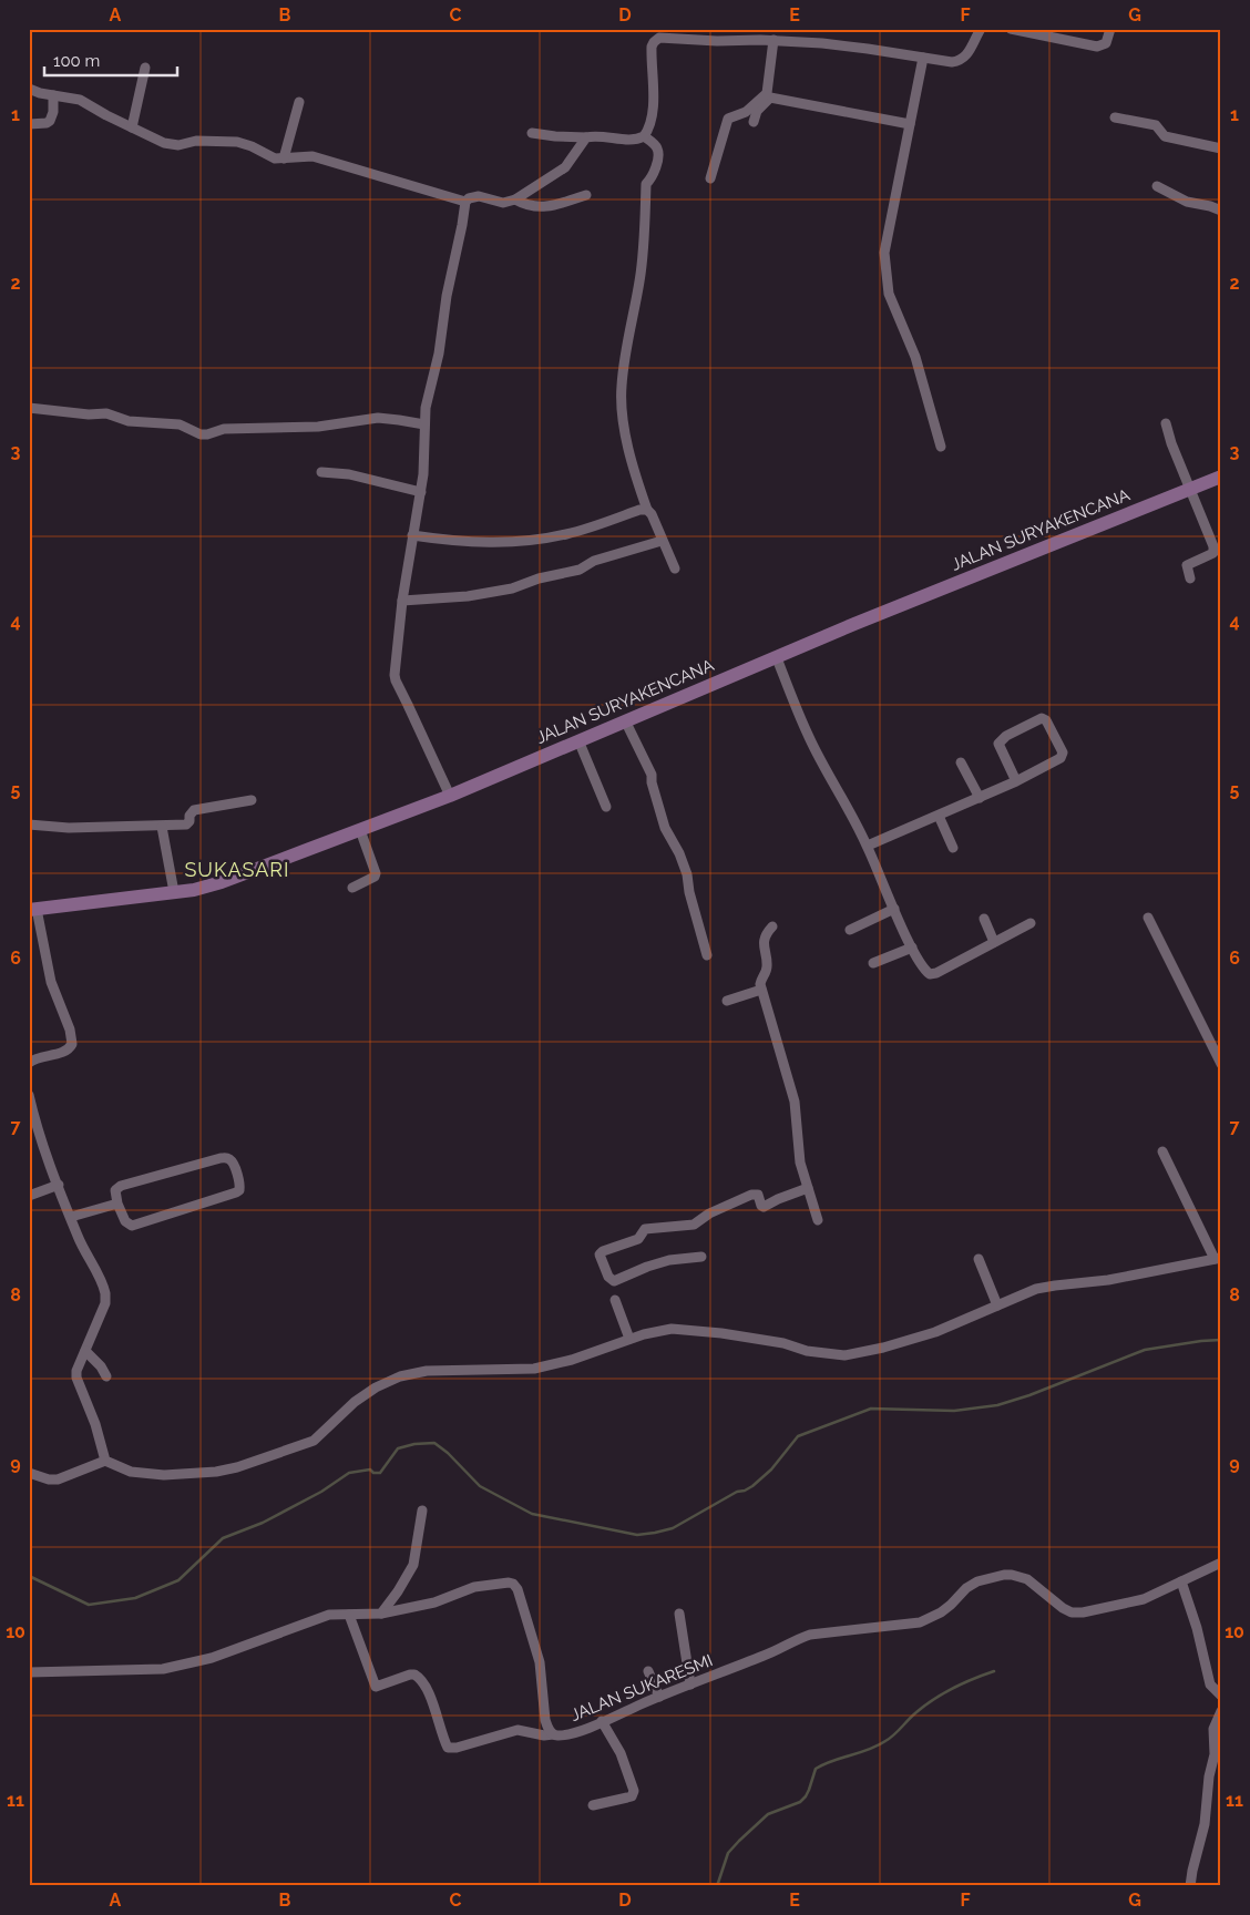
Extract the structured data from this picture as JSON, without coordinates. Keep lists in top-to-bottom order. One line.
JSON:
{"streets":{"street":["JALAN SURYAKENCANA","JALAN SUKARESMI"]},"districts":["SUKASARI"],"scale_bar":"100 m","grid":{"columns":["A","B","C","D","E","F","G"],"rows":["1","2","3","4","5","6","7","8","9","10","11"]}}
